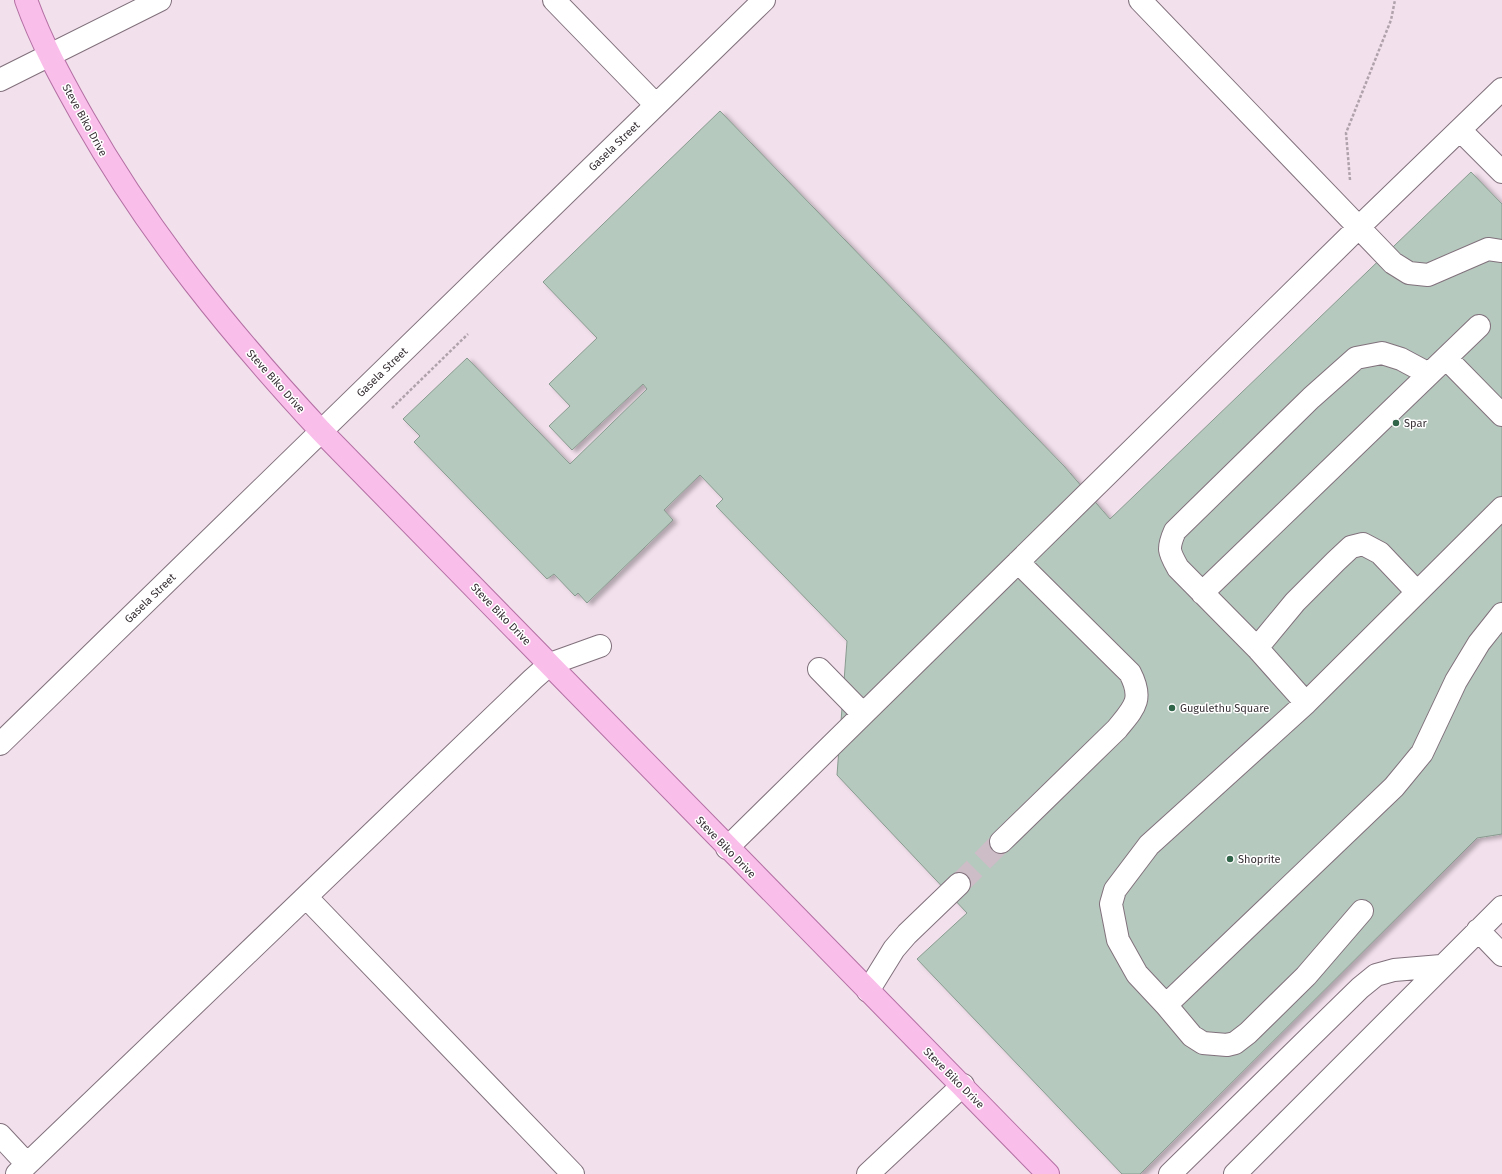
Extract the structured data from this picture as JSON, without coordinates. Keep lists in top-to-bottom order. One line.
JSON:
{"streets":{"main road":["Steve Biko Drive"],"street":["Gasela Street"]},"crossings":[["Steve Biko Drive","Gasela Street"]],"places":["Spar","Gugulethu Square","Shoprite"]}
